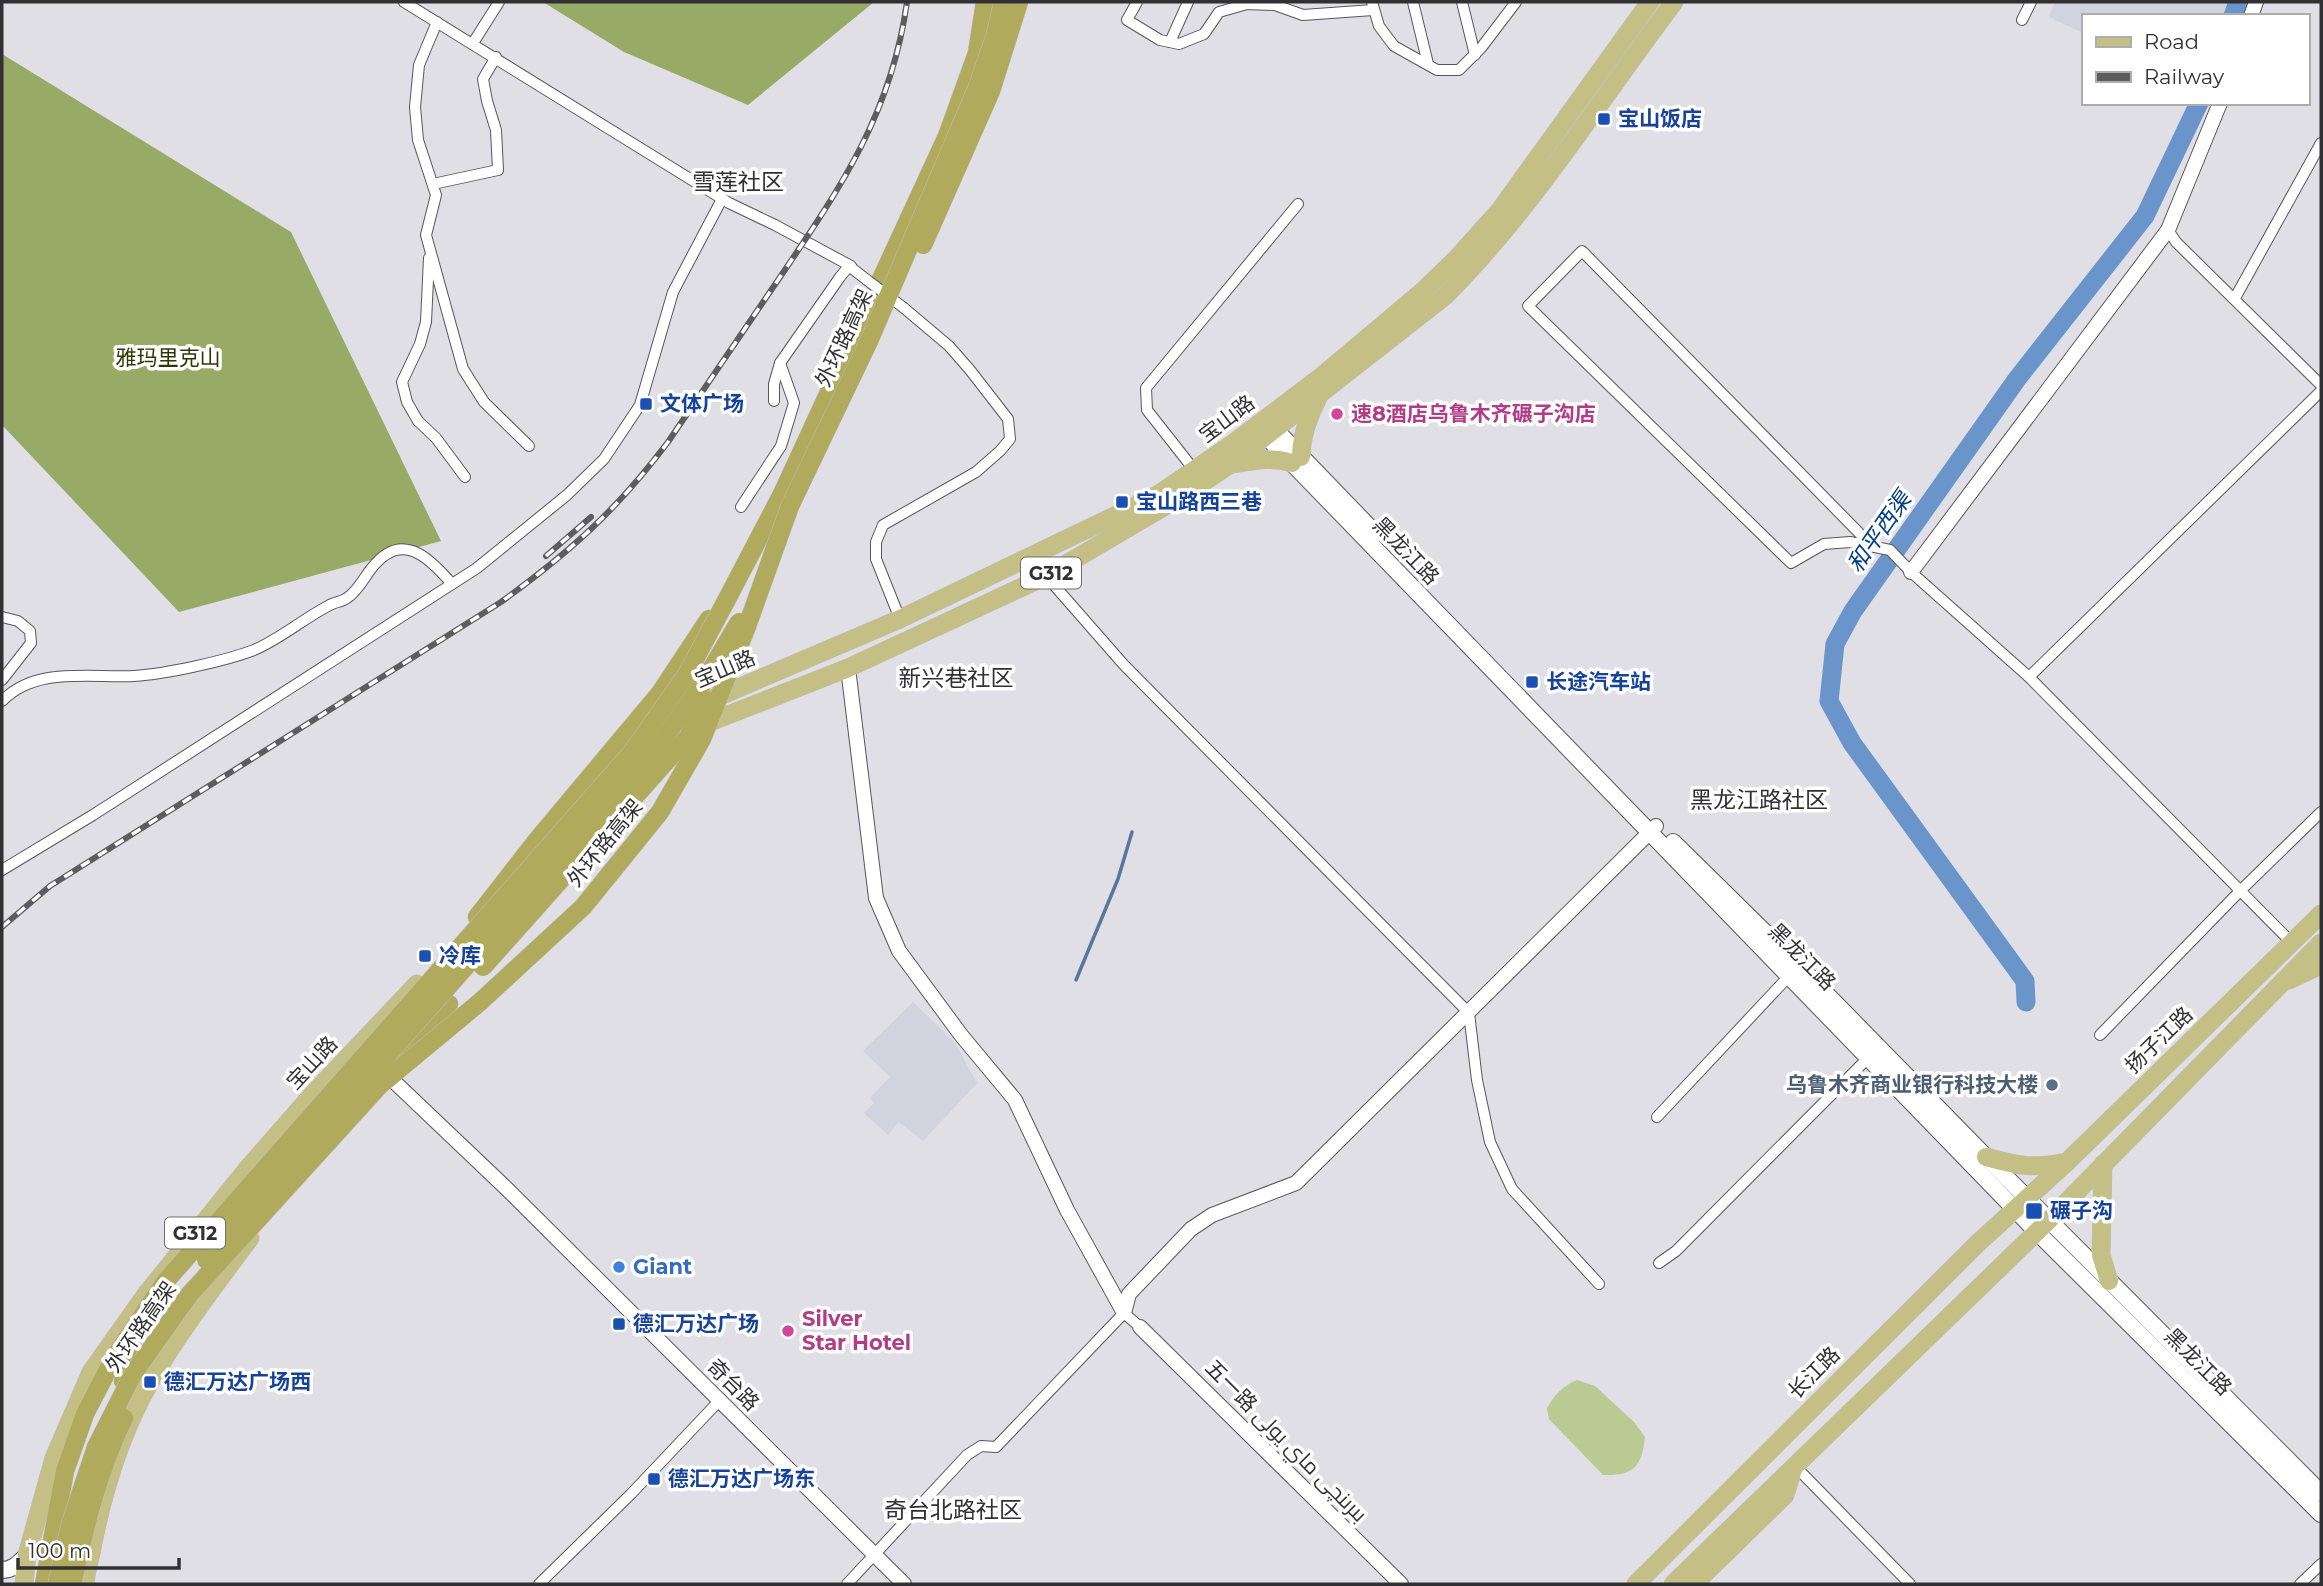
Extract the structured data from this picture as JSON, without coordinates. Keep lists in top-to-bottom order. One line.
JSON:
{"streets":{"highway":["外环路高架"],"main road":["宝山路","黑龙江路","G312","扬子江路","长江路"],"street":["奇台路","五一路 بىرىنچى ماي يولى"]},"crossings":[["外环路高架","宝山路"],["宝山路","黑龙江路"],["宝山路","奇台路"],["黑龙江路","扬子江路"],["黑龙江路","长江路"],["扬子江路","长江路"]],"districts":["雪莲社区","新兴巷社区","黑龙江路社区","奇台北路社区"],"water":["和平西渠"],"parks":["雅玛里克山"],"places":{"transit":["宝山饭店","文体广场","宝山路西三巷","长途汽车站","冷库","碾子沟","德汇万达广场","德汇万达广场西","德汇万达广场东"],"other":["速8酒店乌鲁木齐碾子沟店","乌鲁木齐商业银行科技大楼","Giant","Silver Star Hotel"]},"legend":["Road","Railway"],"scale_bar":"100 m"}
